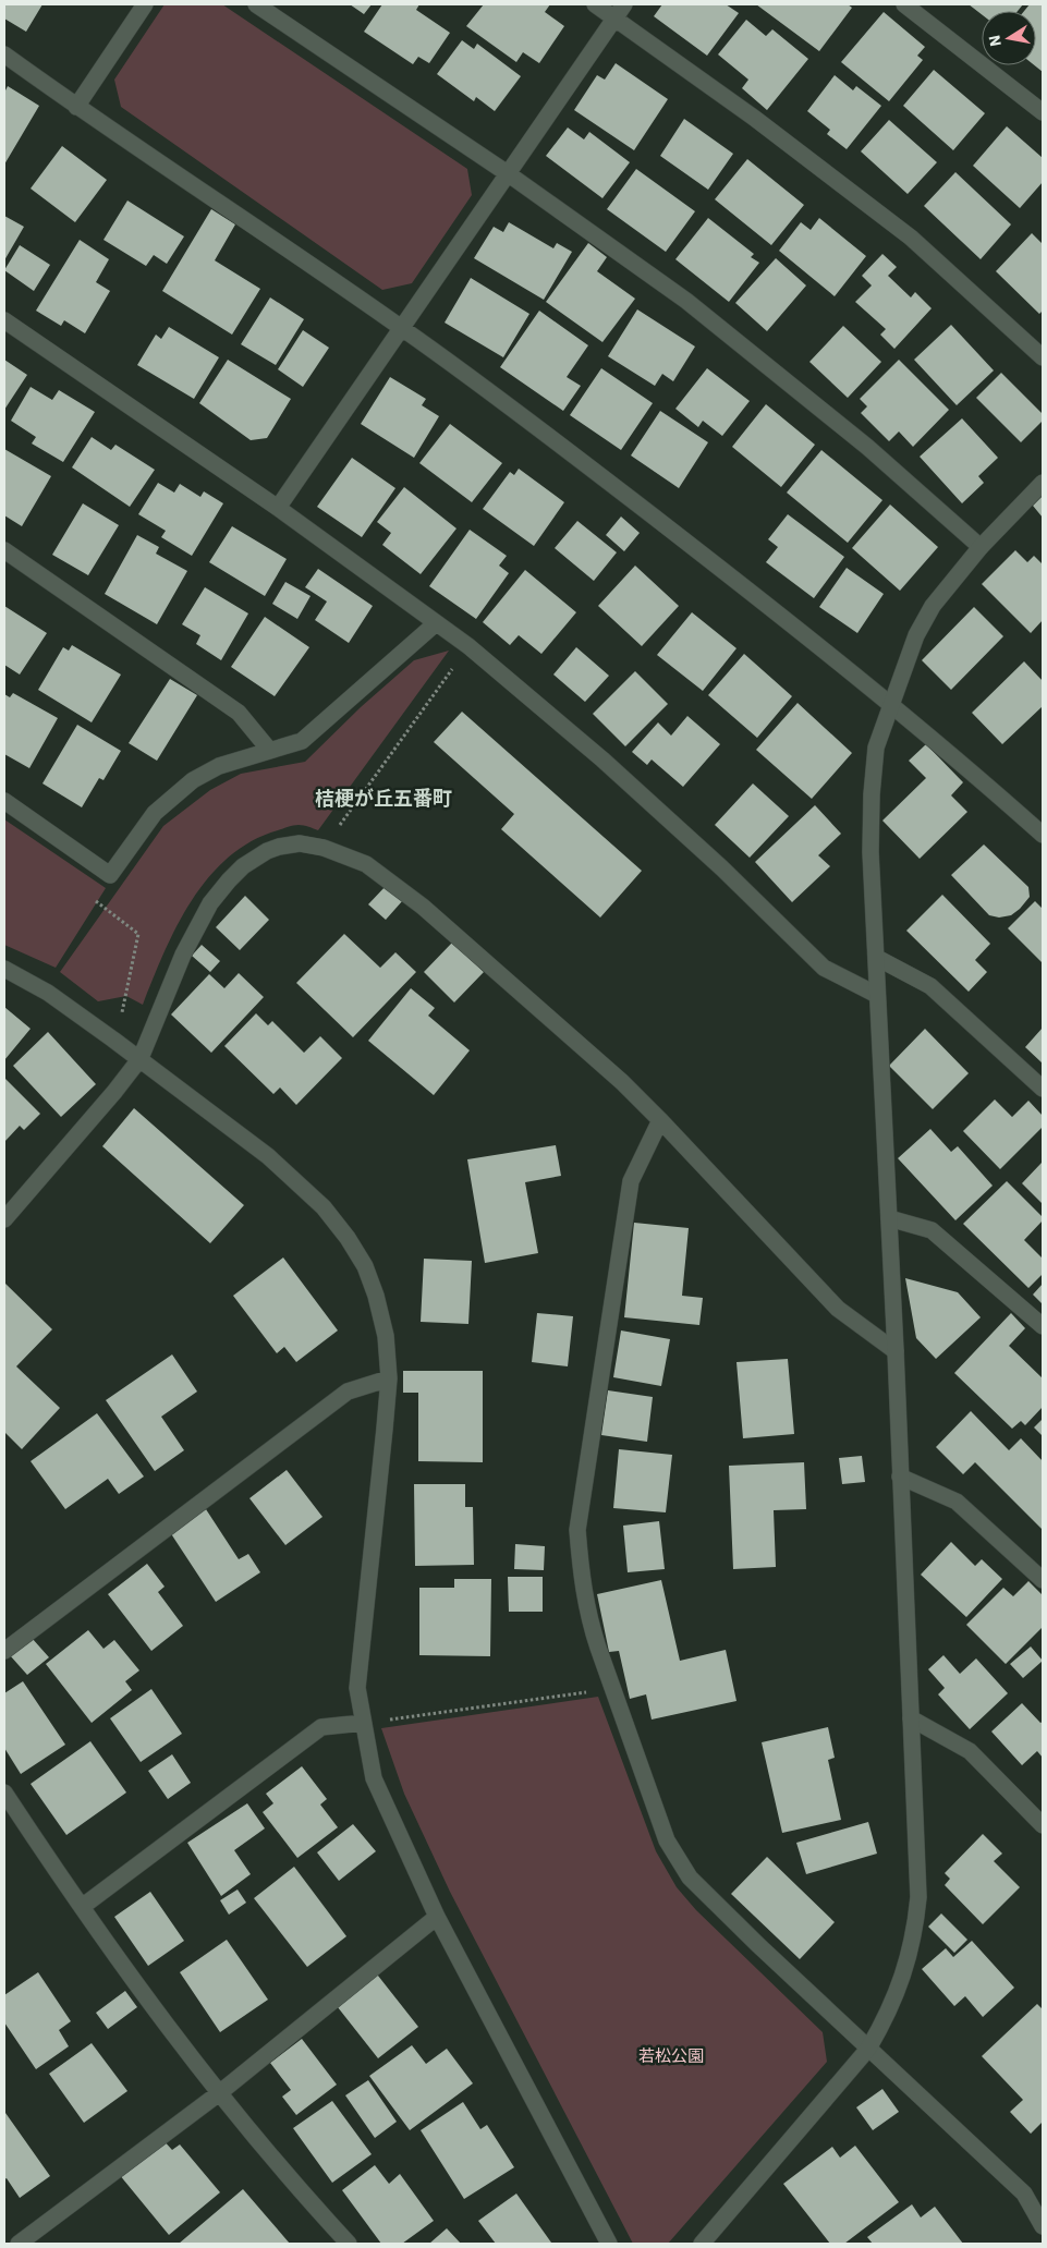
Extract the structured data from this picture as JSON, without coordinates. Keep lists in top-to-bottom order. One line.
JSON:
{"districts":["桔梗が丘五番町"],"parks":["若松公園"],"north":"left"}
